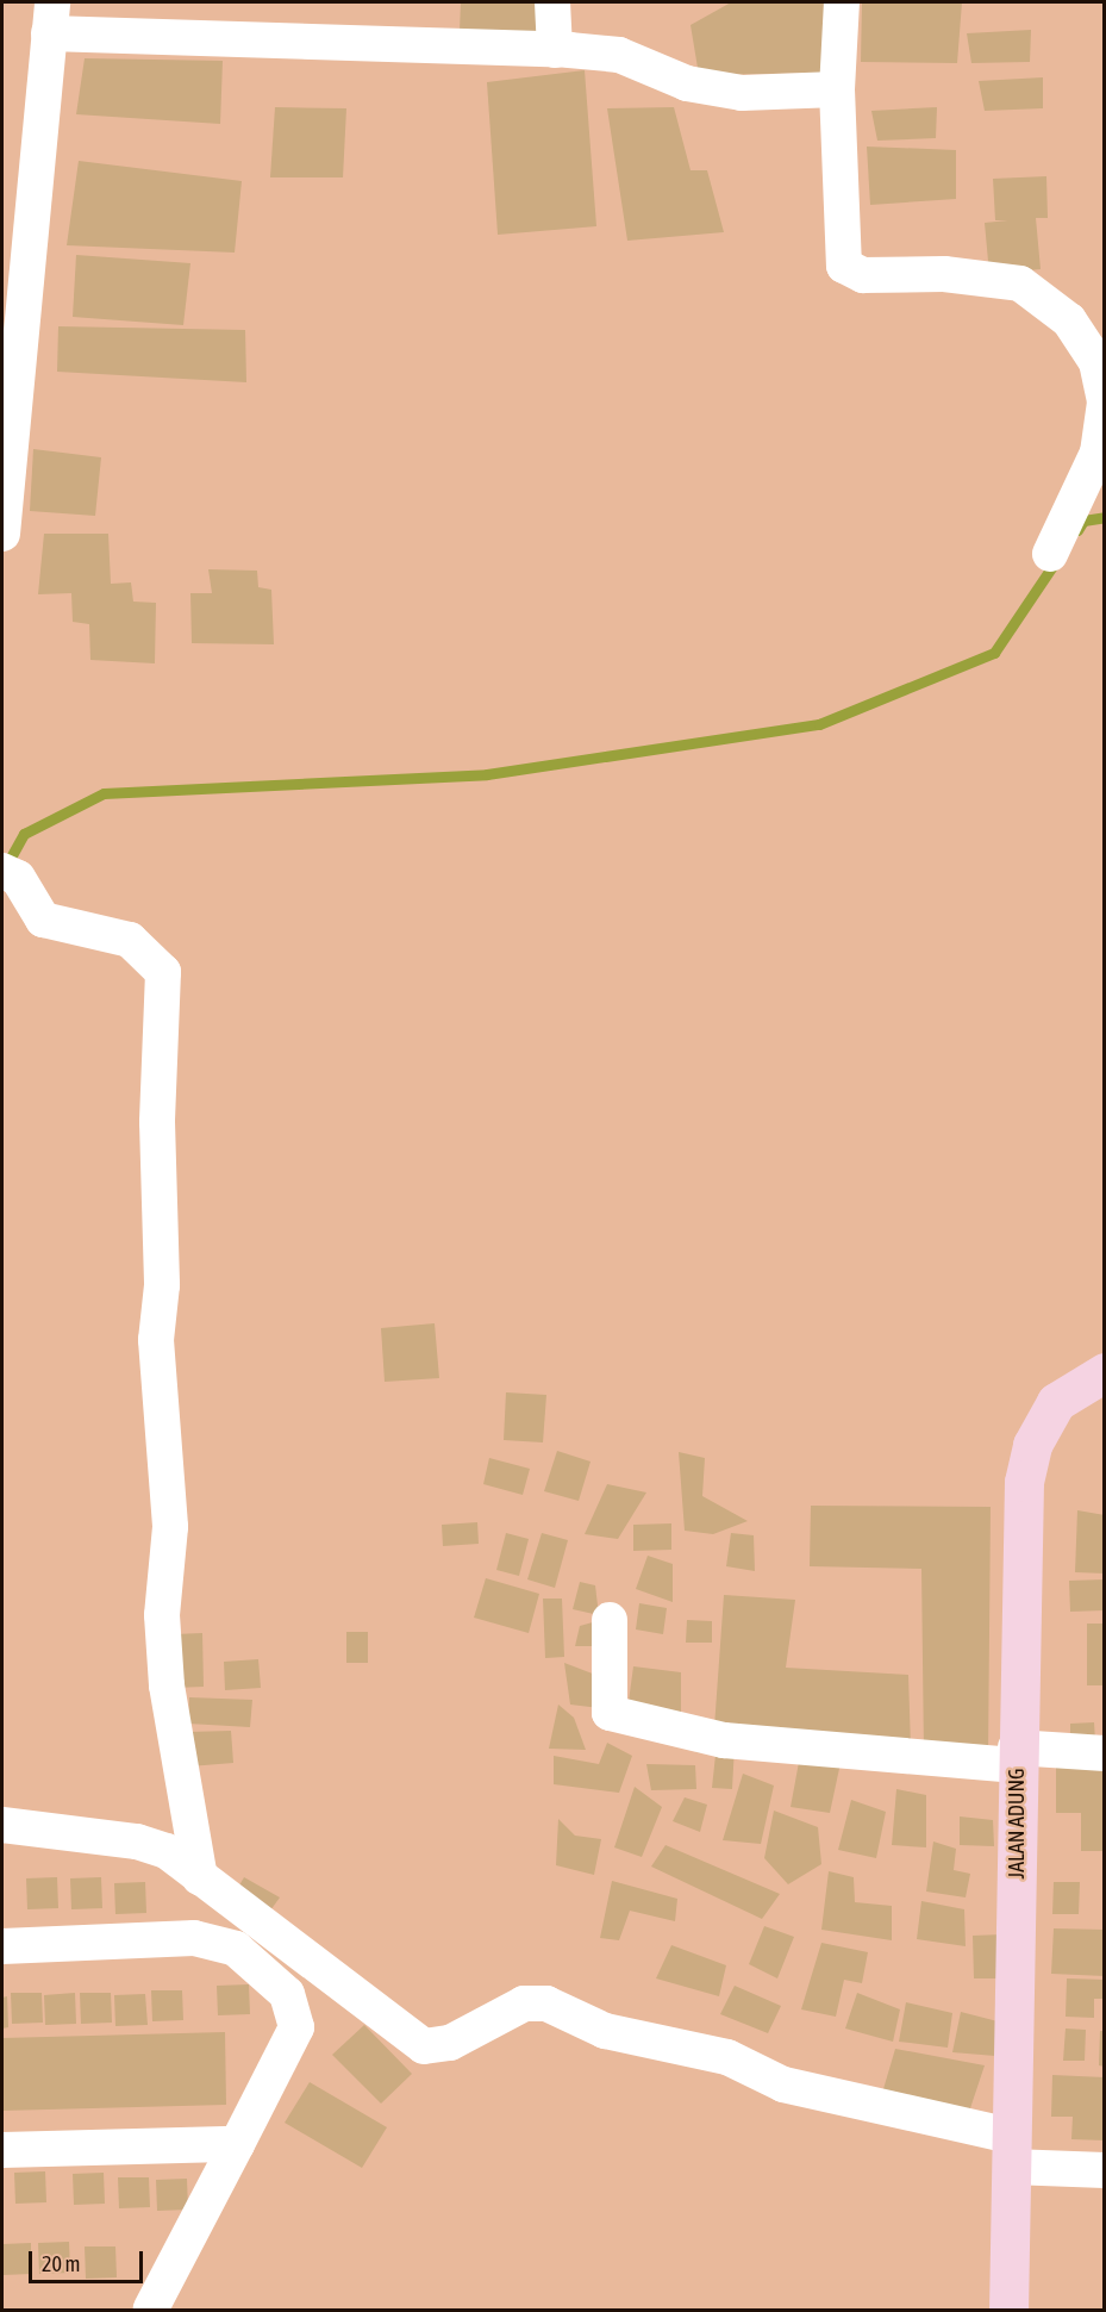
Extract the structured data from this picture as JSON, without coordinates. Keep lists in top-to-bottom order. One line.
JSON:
{"streets":{"main road":["JALAN ADUNG"]},"scale_bar":"20 m"}
